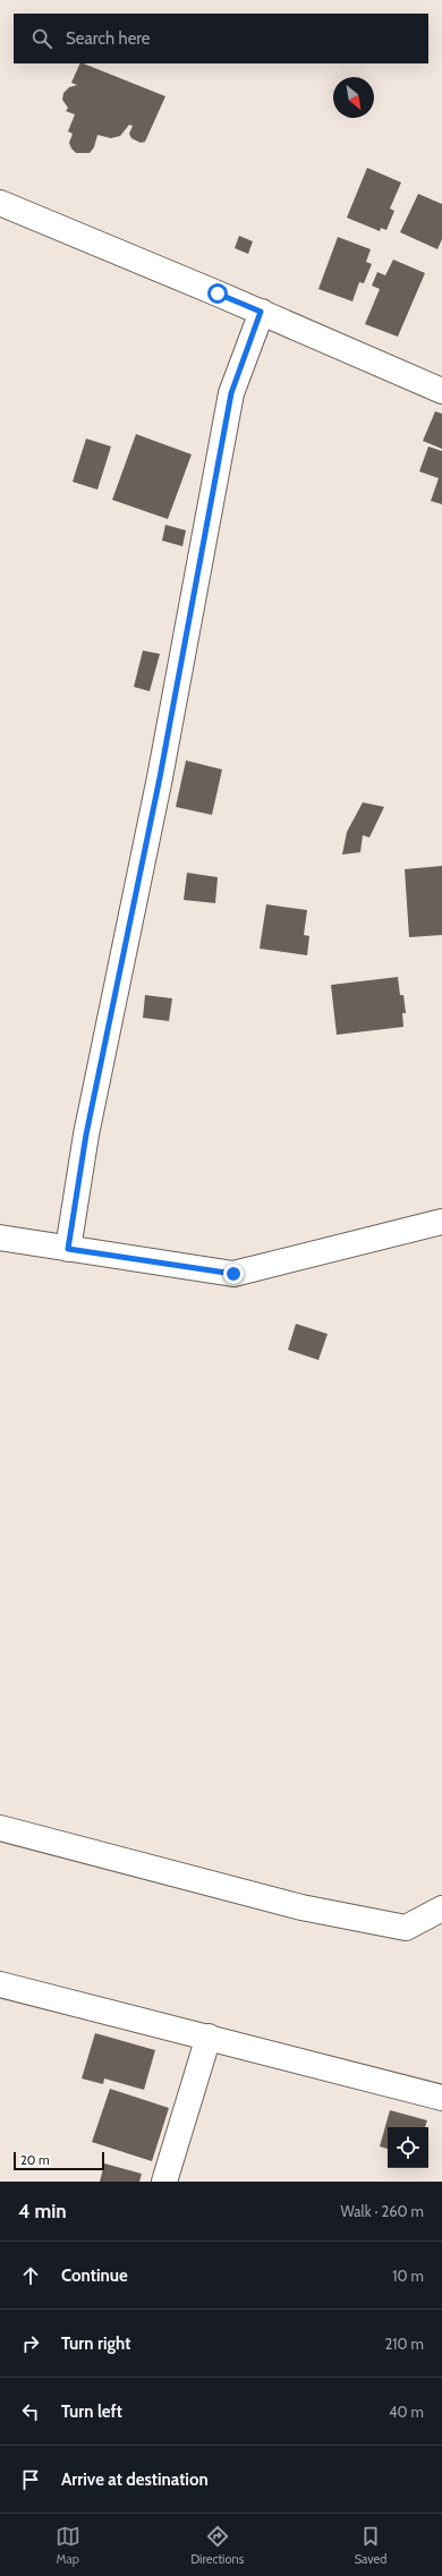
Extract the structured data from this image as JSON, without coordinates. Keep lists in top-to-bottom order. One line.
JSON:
{"scale_bar":"20 m","north":"bottom right","page":{"search":"Search here","scale":"20 m","heading":["4 min","Walk · 260 m"],"list":[["Continue","10 m"],["Turn right","210 m"],["Turn left","40 m"],"Arrive at destination"],"nav":["Map","Directions","Saved"]}}
